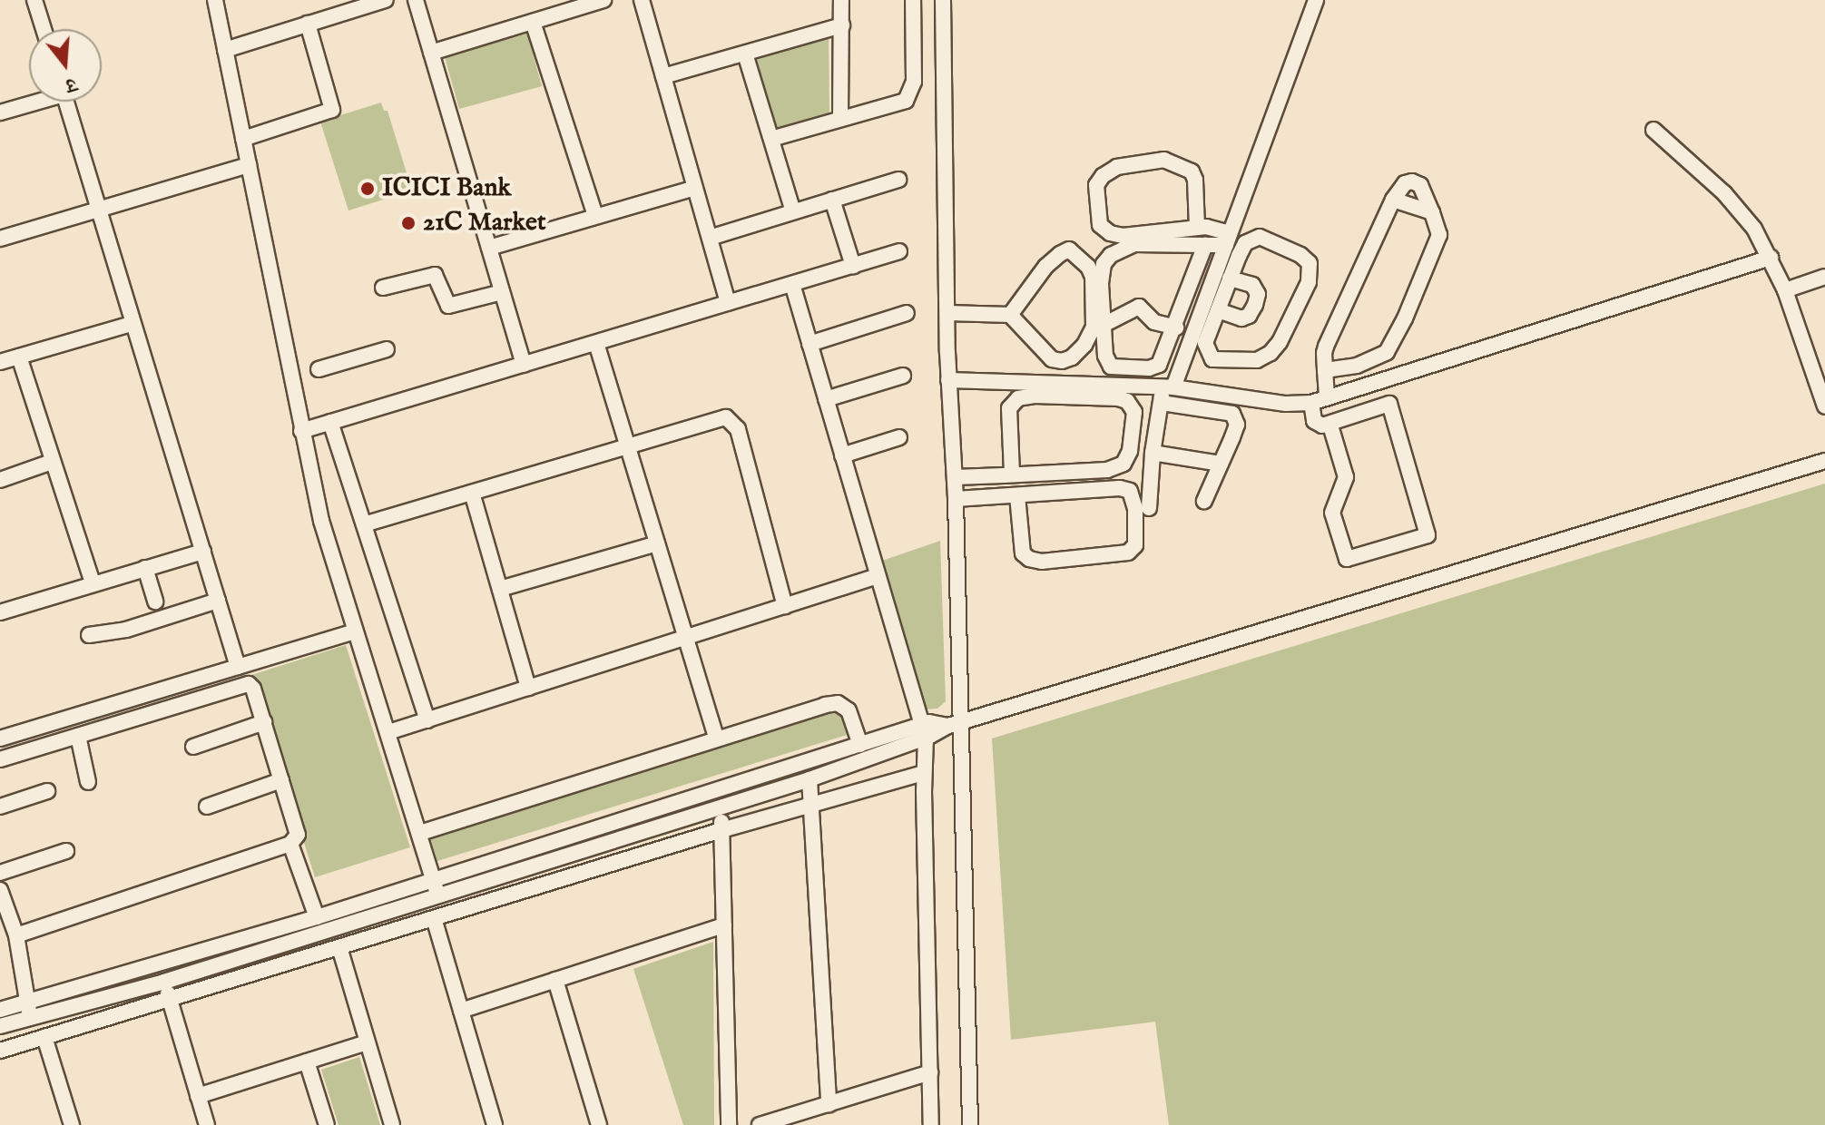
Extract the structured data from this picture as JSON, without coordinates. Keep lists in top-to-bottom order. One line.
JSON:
{"places":["ICICI Bank","21C Market"],"north":"bottom"}
